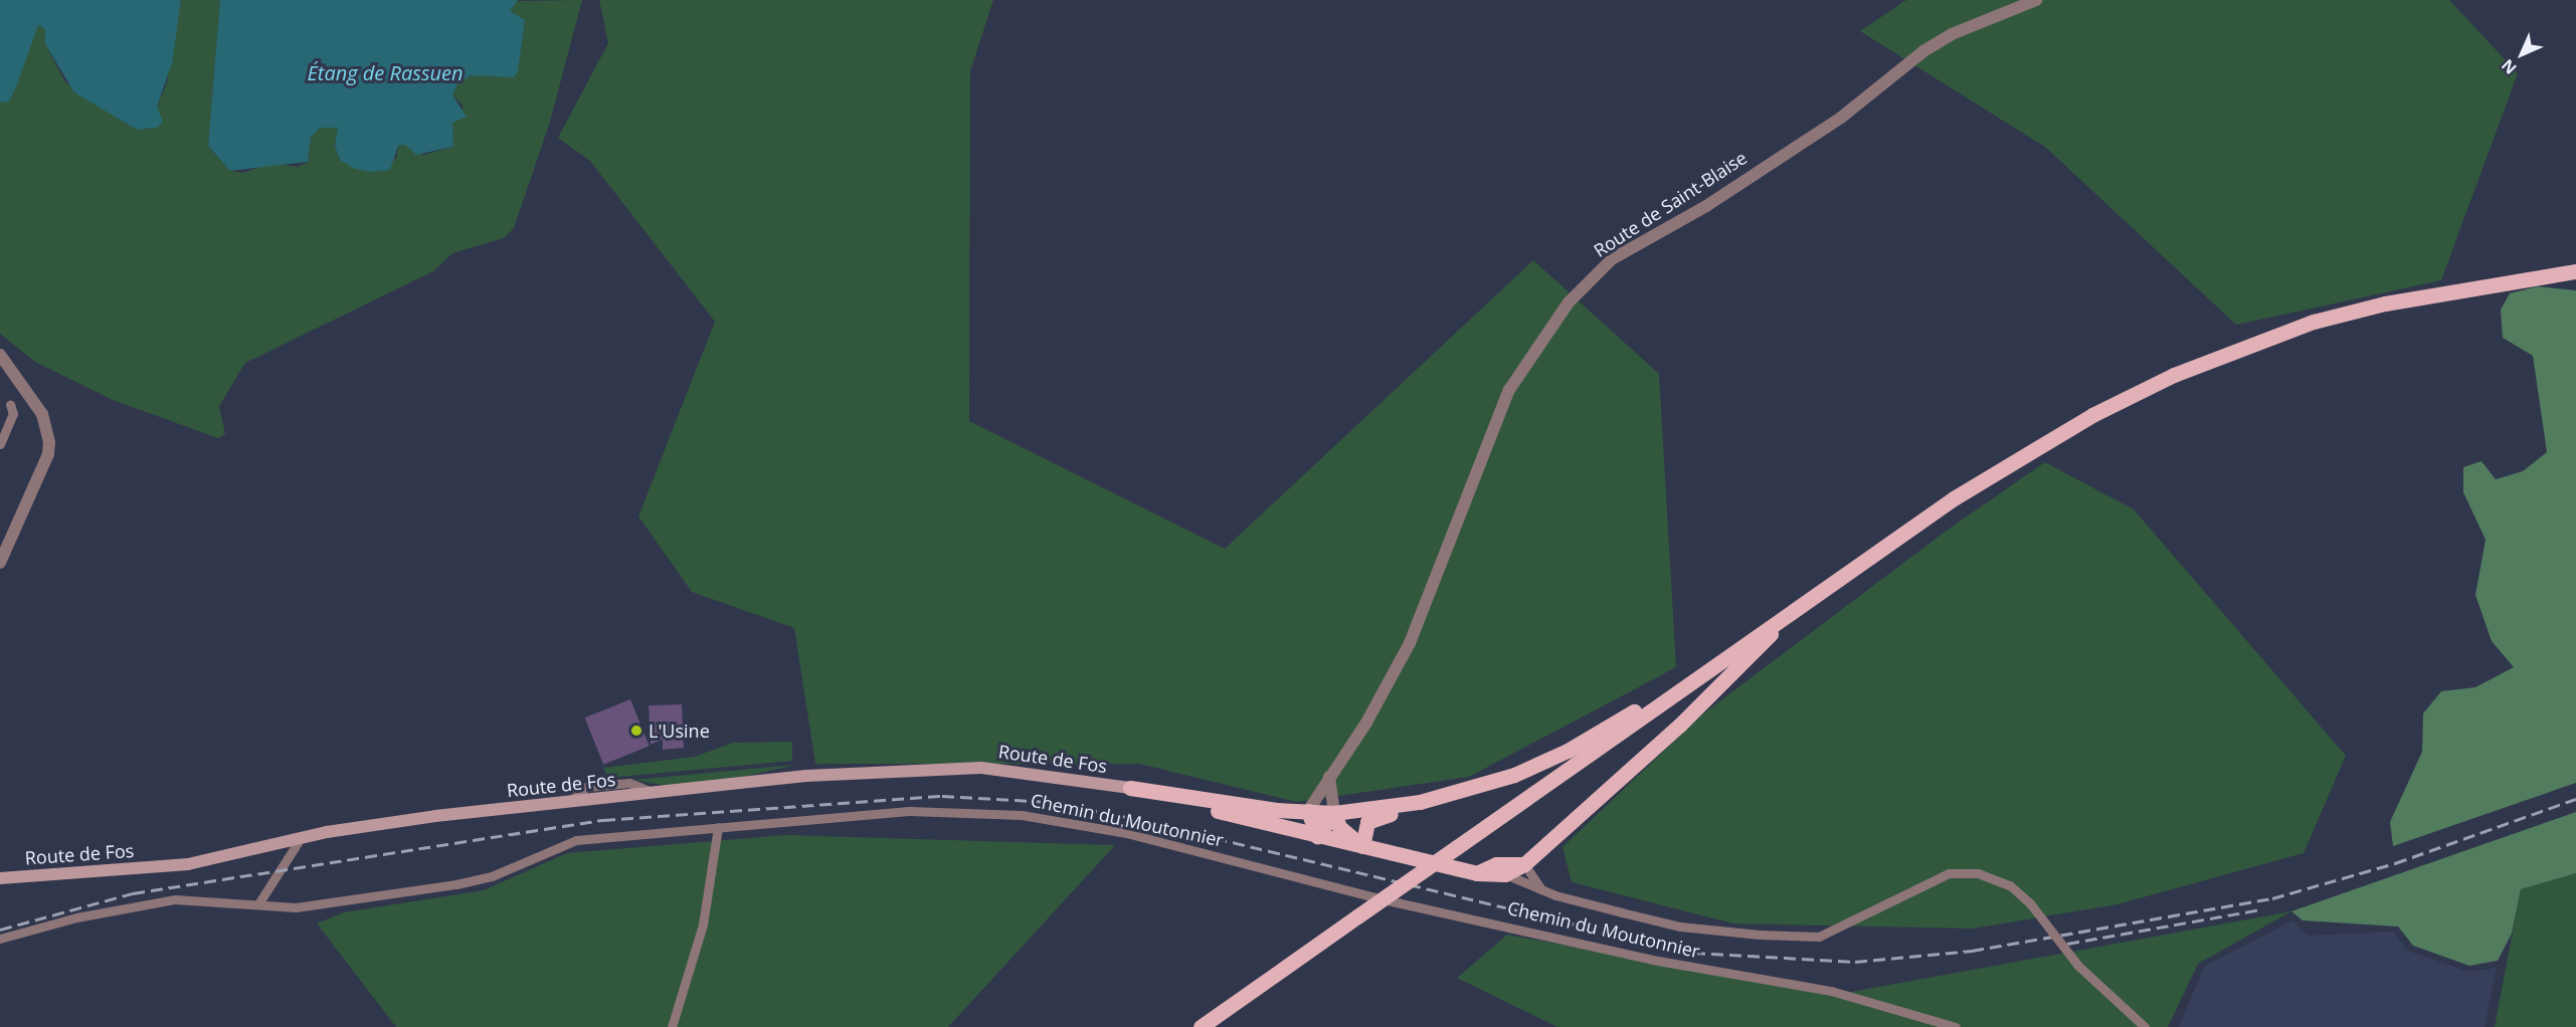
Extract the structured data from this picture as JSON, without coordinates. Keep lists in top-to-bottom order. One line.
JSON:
{"streets":{"main road":["Route de Fos"],"street":["Route de Saint-Blaise","Chemin du Moutonnier"]},"water":["Étang de Rassuen"],"places":["L'Usine"],"north":"bottom left"}
